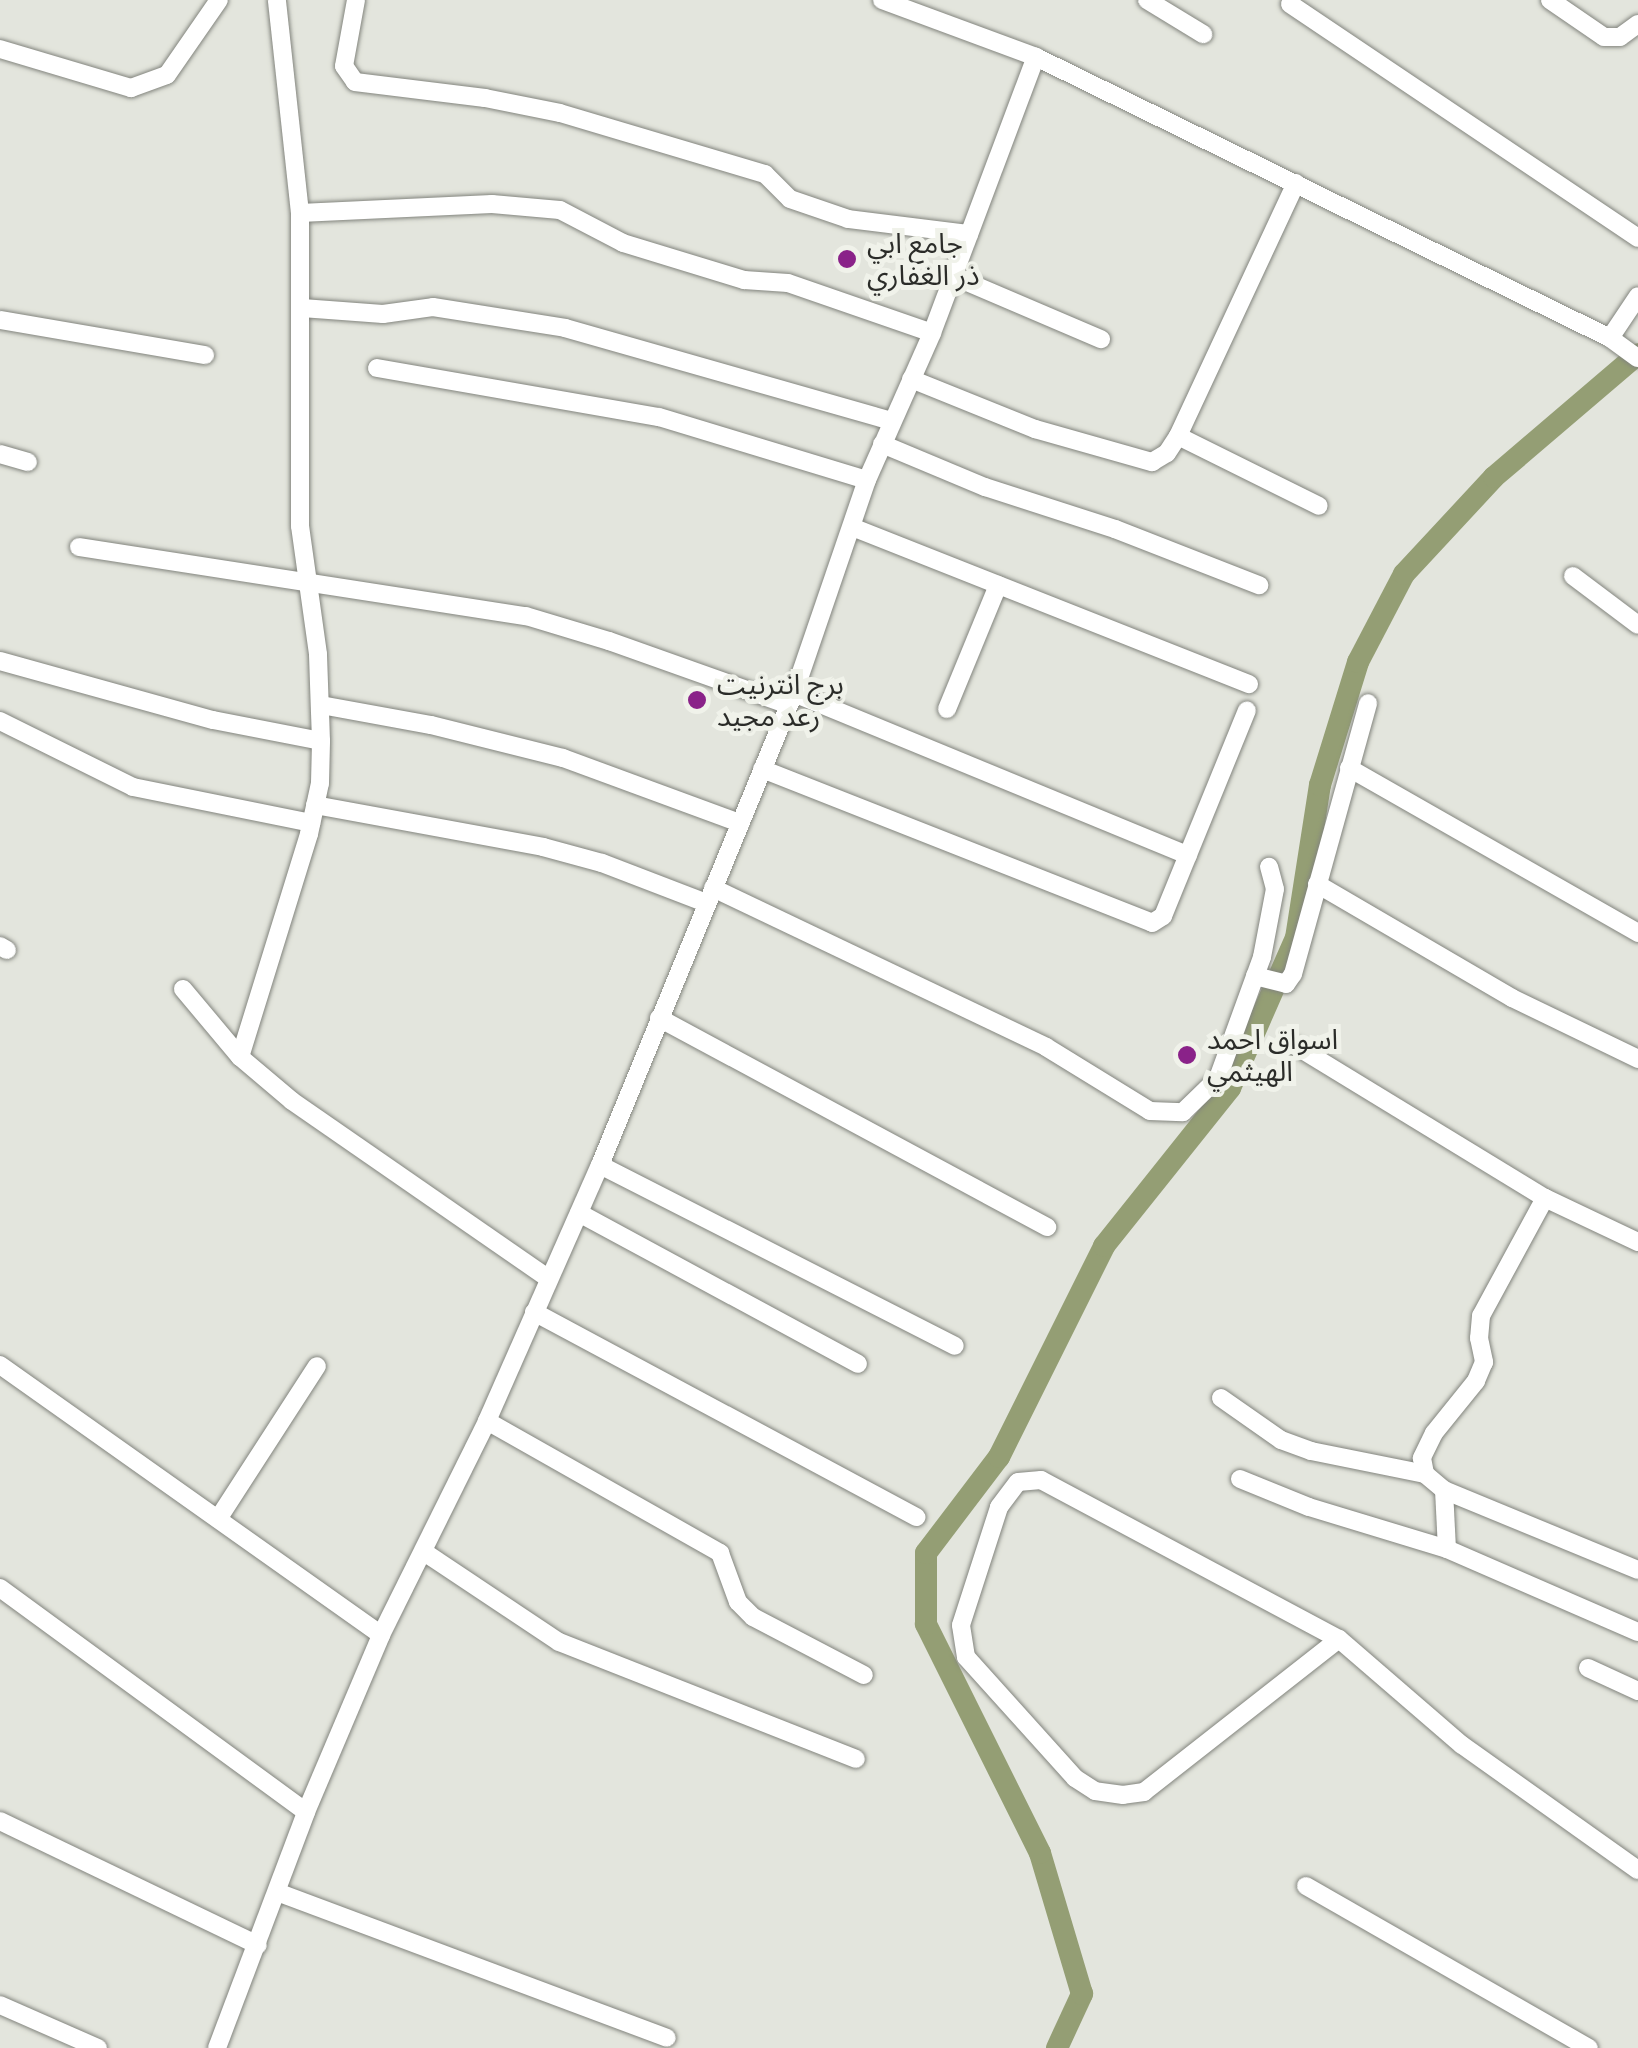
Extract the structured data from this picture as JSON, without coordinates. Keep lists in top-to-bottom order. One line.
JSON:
{"places":["جامع ابي ذر الغفاري","برج انترنيت رعد مجيد","اسواق احمد الهيثمي"]}
